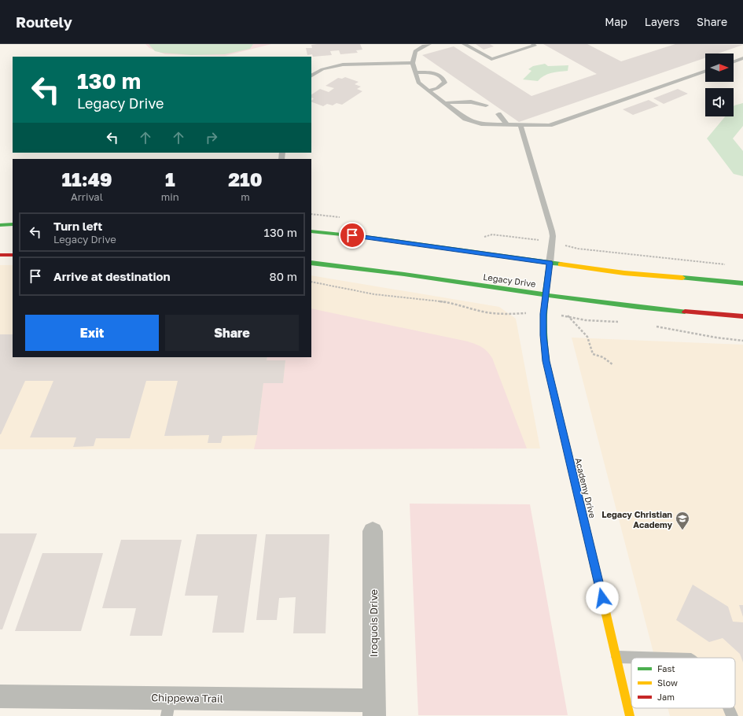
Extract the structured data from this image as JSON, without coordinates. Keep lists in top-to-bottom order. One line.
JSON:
{"streets":{"main road":["Legacy Drive","Academy Drive"],"street":["Iroquois Drive","Chippewa Trail"]},"crossings":[["Legacy Drive","Academy Drive"],["Iroquois Drive","Chippewa Trail"]],"places":{"school or university":["Legacy Christian Academy"]},"legend":["Fast","Slow","Jam"],"north":"right","page":{"header":"Routely","nav":["Map","Layers","Share"],"turn":["130 m","Legacy Drive"],"eta":["11:49","Arrival","1","min","210","m"],"list":[{"name":"Turn left","note":"Legacy Drive","value":"130 m"},{"name":"Arrive at destination","value":"80 m"}],"buttons":["Exit","Share"]}}
